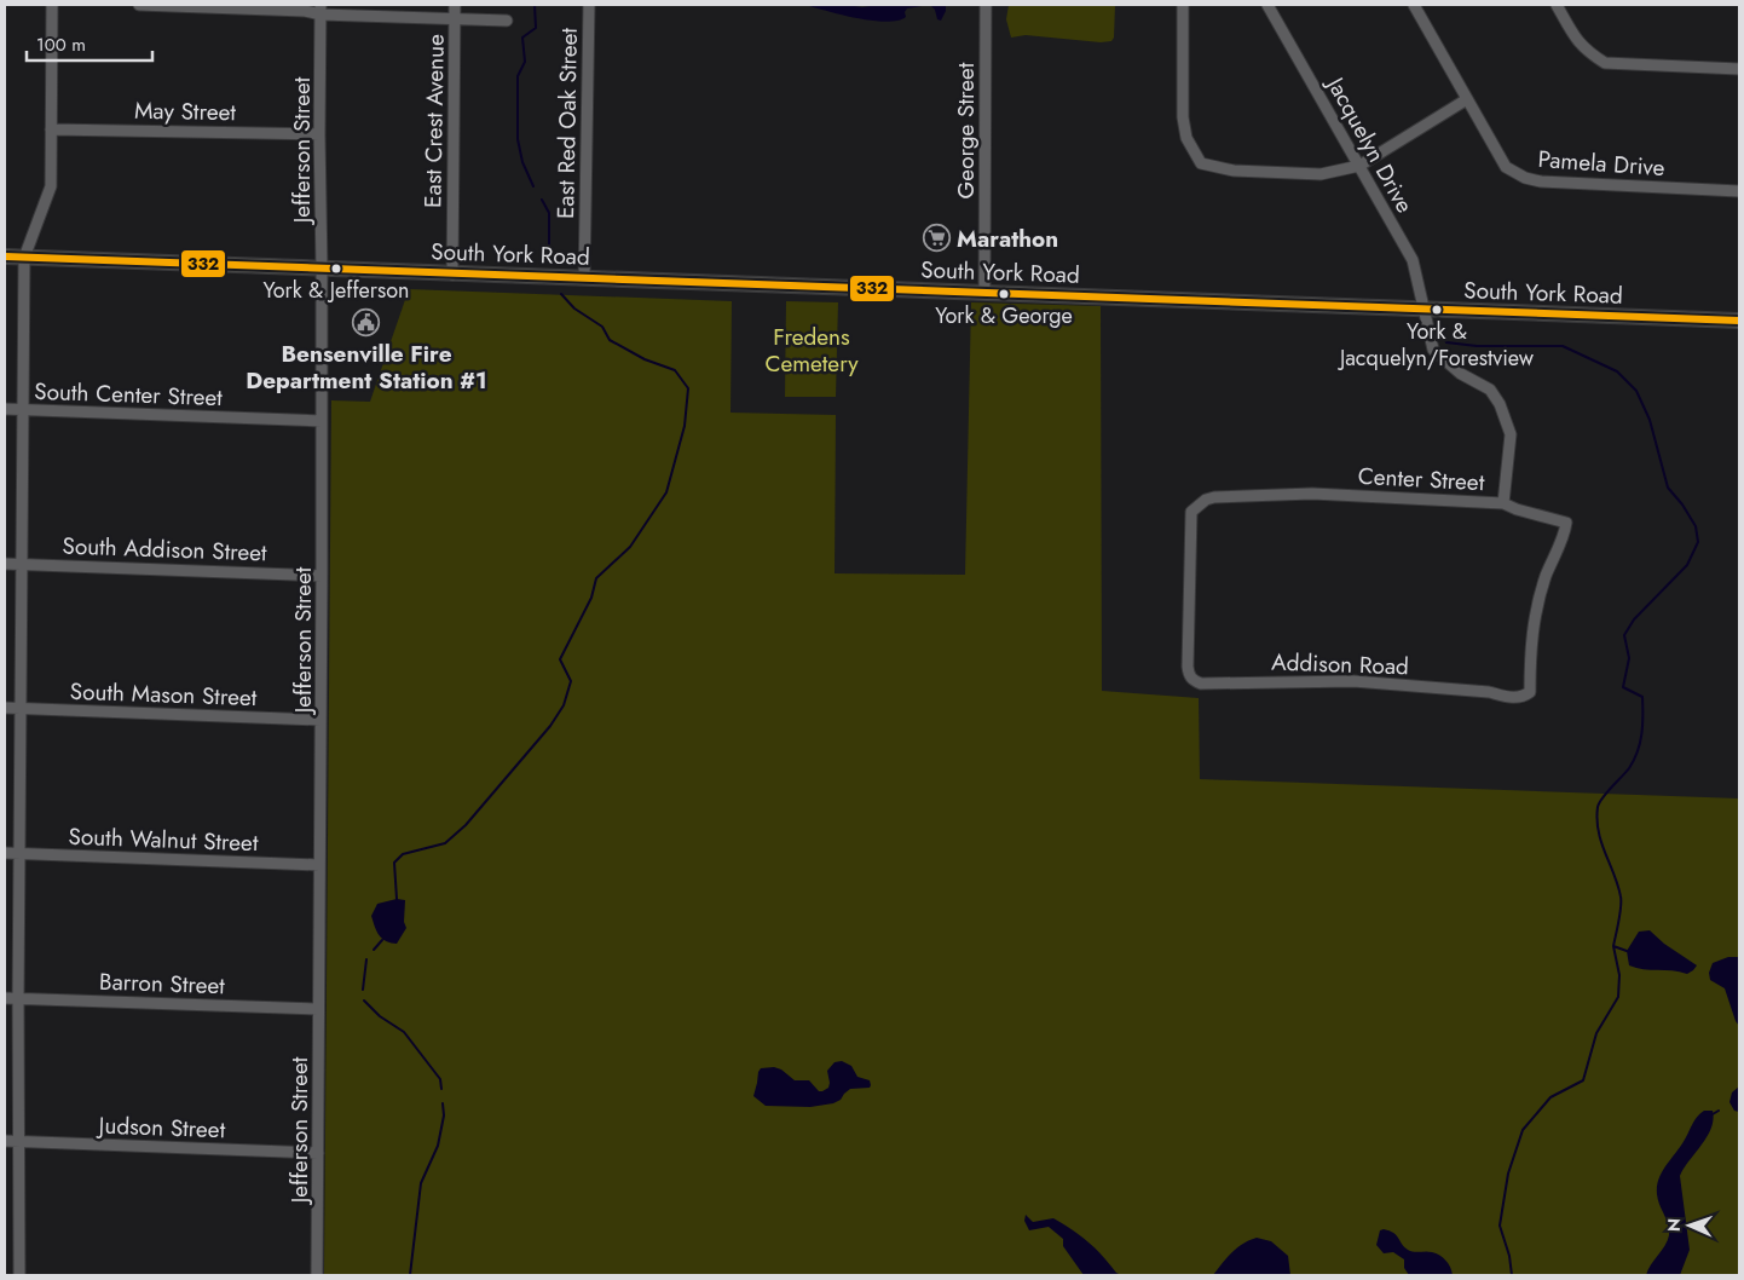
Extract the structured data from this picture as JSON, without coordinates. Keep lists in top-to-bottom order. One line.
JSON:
{"streets":{"main road":["South York Road"],"street":["May Street","East Crest Avenue","East Red Oak Street","George Street","Jacquelyn Drive","Jefferson Street","Pamela Drive","South Center Street","Center Street","South Addison Street","Addison Road","South Mason Street","South Walnut Street","Barron Street","Judson Street"]},"crossings":[["May Street","Jefferson Street"],["East Crest Avenue","South York Road"],["East Red Oak Street","South York Road"],["George Street","South York Road"],["Jacquelyn Drive","South York Road"],["Jacquelyn Drive","Center Street"],["Jefferson Street","South York Road"],["Jefferson Street","South Center Street"],["Jefferson Street","South Addison Street"],["Jefferson Street","South Mason Street"],["Jefferson Street","South Walnut Street"],["Jefferson Street","Barron Street"],["Jefferson Street","Judson Street"],["Center Street","Addison Road"]],"parks":["Fredens Cemetery"],"places":{"supermarket":["Marathon"],"other":["York & Jefferson","York & George","York & Jacquelyn/Forestview"],"public building":["Bensenville Fire Department Station #1"]},"lines":["transit line 332"],"scale_bar":"100 m","north":"left"}
